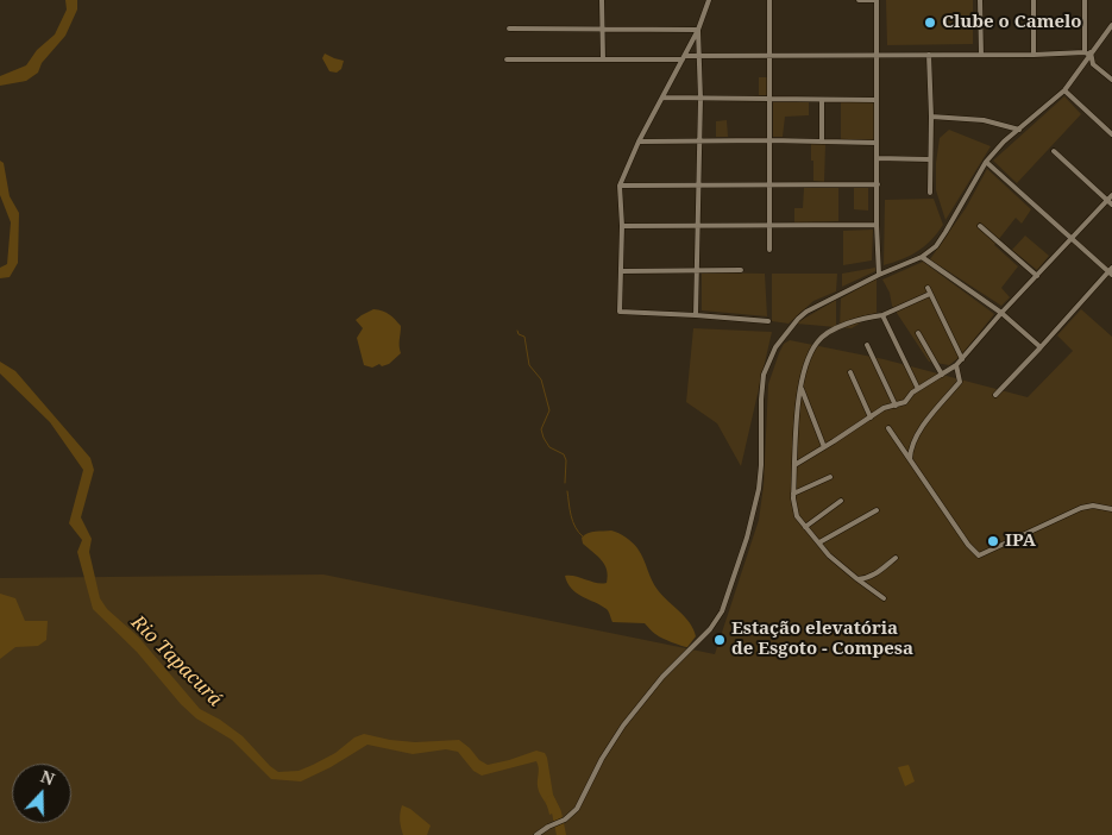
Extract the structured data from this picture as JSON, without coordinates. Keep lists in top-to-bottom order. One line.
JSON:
{"water":["Rio Tapacurá"],"places":["Clube o Camelo","IPA","Estação elevatória de Esgoto - Compesa"],"north":"top"}
